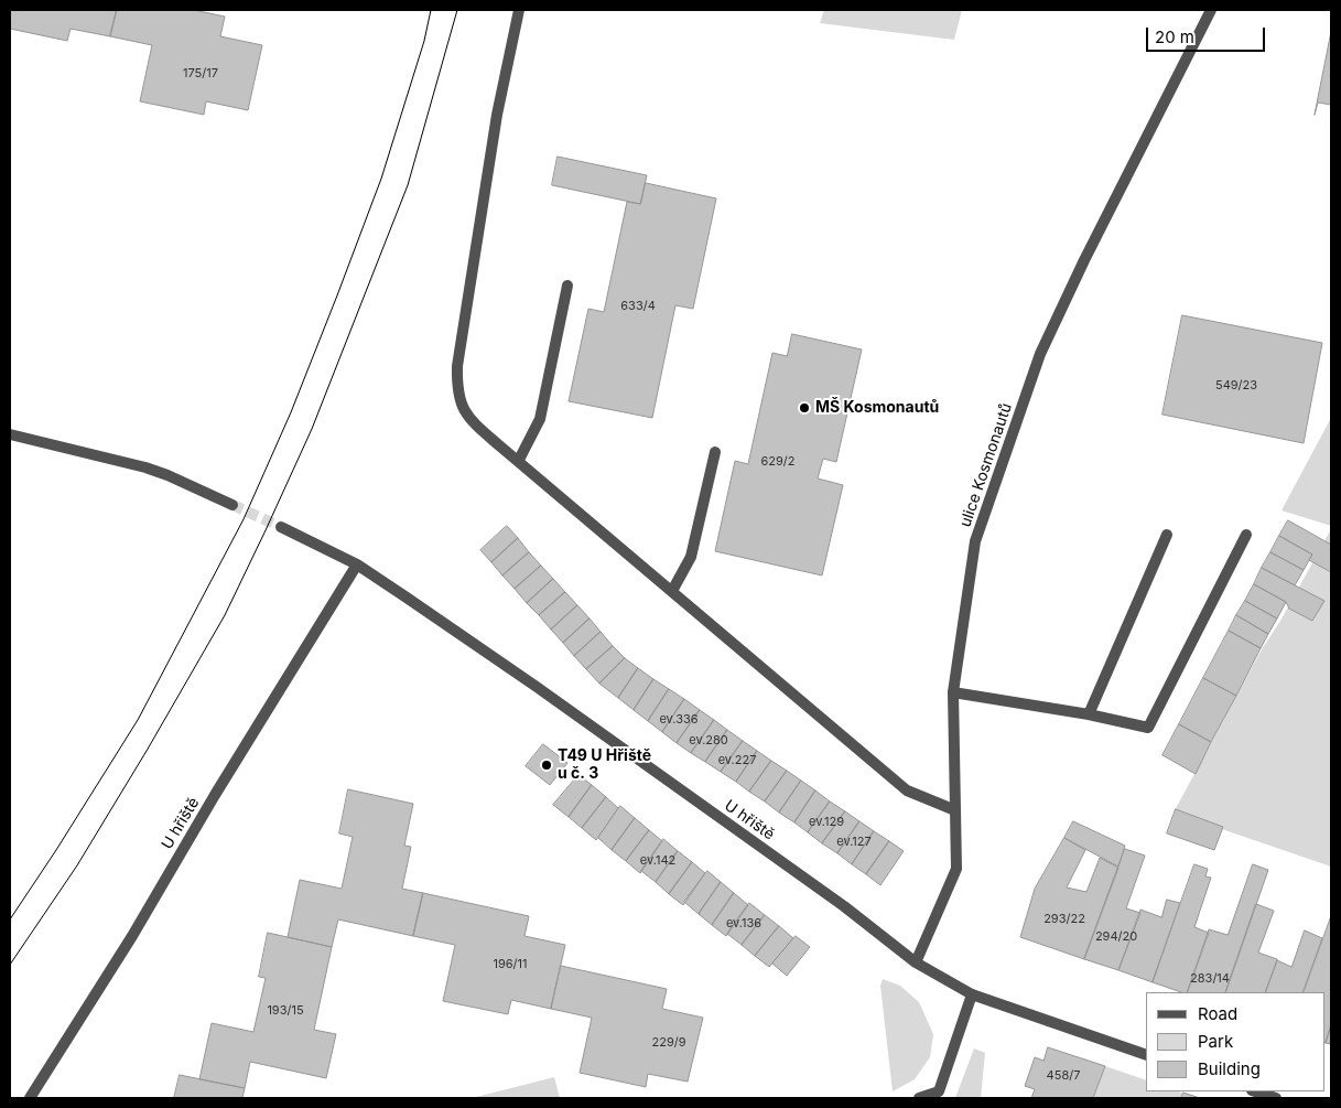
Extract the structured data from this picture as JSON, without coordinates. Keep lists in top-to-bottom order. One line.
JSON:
{"streets":{"street":["ulice Kosmonautů","U hřiště"]},"crossings":[["ulice Kosmonautů","U hřiště"]],"places":["MŠ Kosmonautů","T49 U Hřiště u č. 3"],"house_numbers":["175/17","633/4","549/23","629/2","ev.336","ev.280","ev.227","ev.129","ev.127","ev.142","293/22","ev.136","294/20","196/11","283/14","193/15","229/9","458/7"],"legend":["Road","Park","Building"],"scale_bar":"20 m"}
